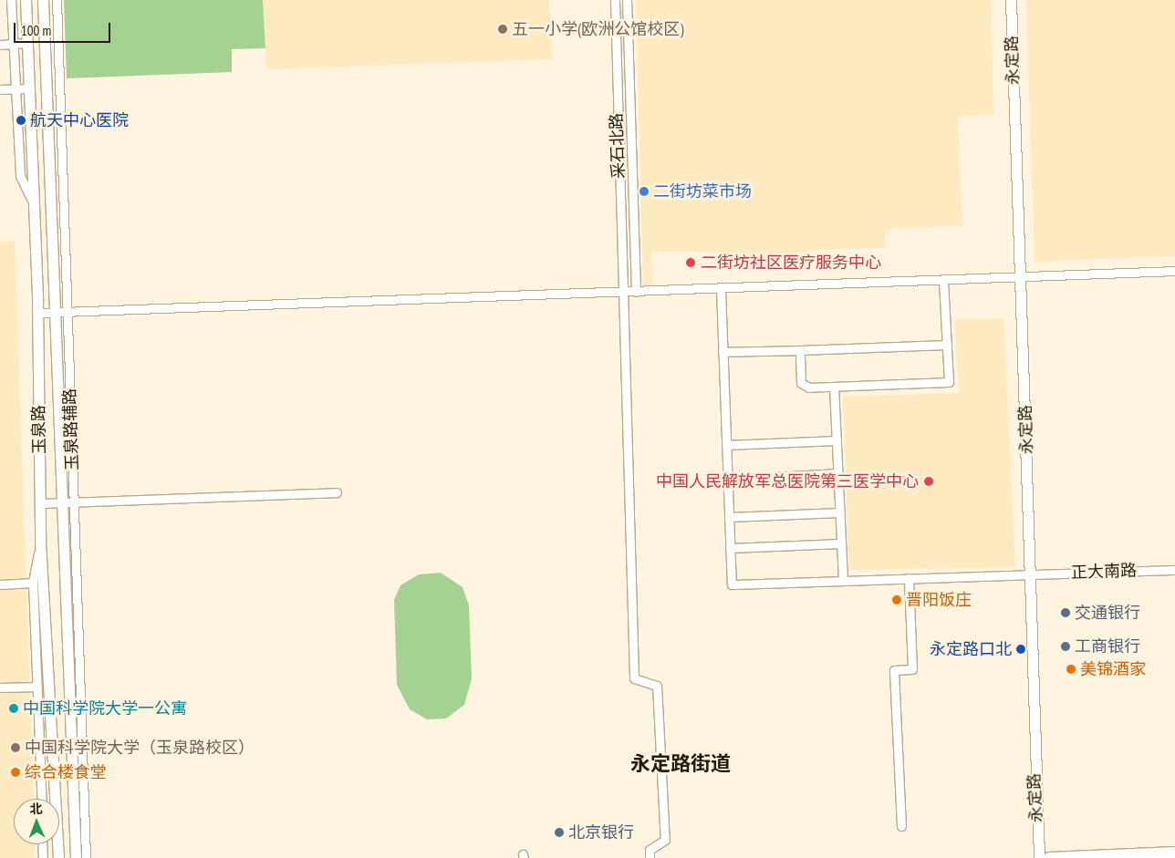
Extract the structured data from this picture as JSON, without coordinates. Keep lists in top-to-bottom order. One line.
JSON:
{"streets":{"main road":["永定路","玉泉路"],"street":["采石北路","玉泉路辅路","正大南路"]},"crossings":[["永定路","正大南路"]],"districts":["永定路街道"],"places":["五一小学(欧洲公馆校区)","航天中心医院","二街坊菜市场","二街坊社区医疗服务中心","中国人民解放军总医院第三医学中心","晋阳饭庄","交通银行","工商银行","永定路口北","美锦酒家","中国科学院大学一公寓","中国科学院大学（玉泉路校区）","综合楼食堂","北京银行"],"scale_bar":"100 m","north":"top"}
